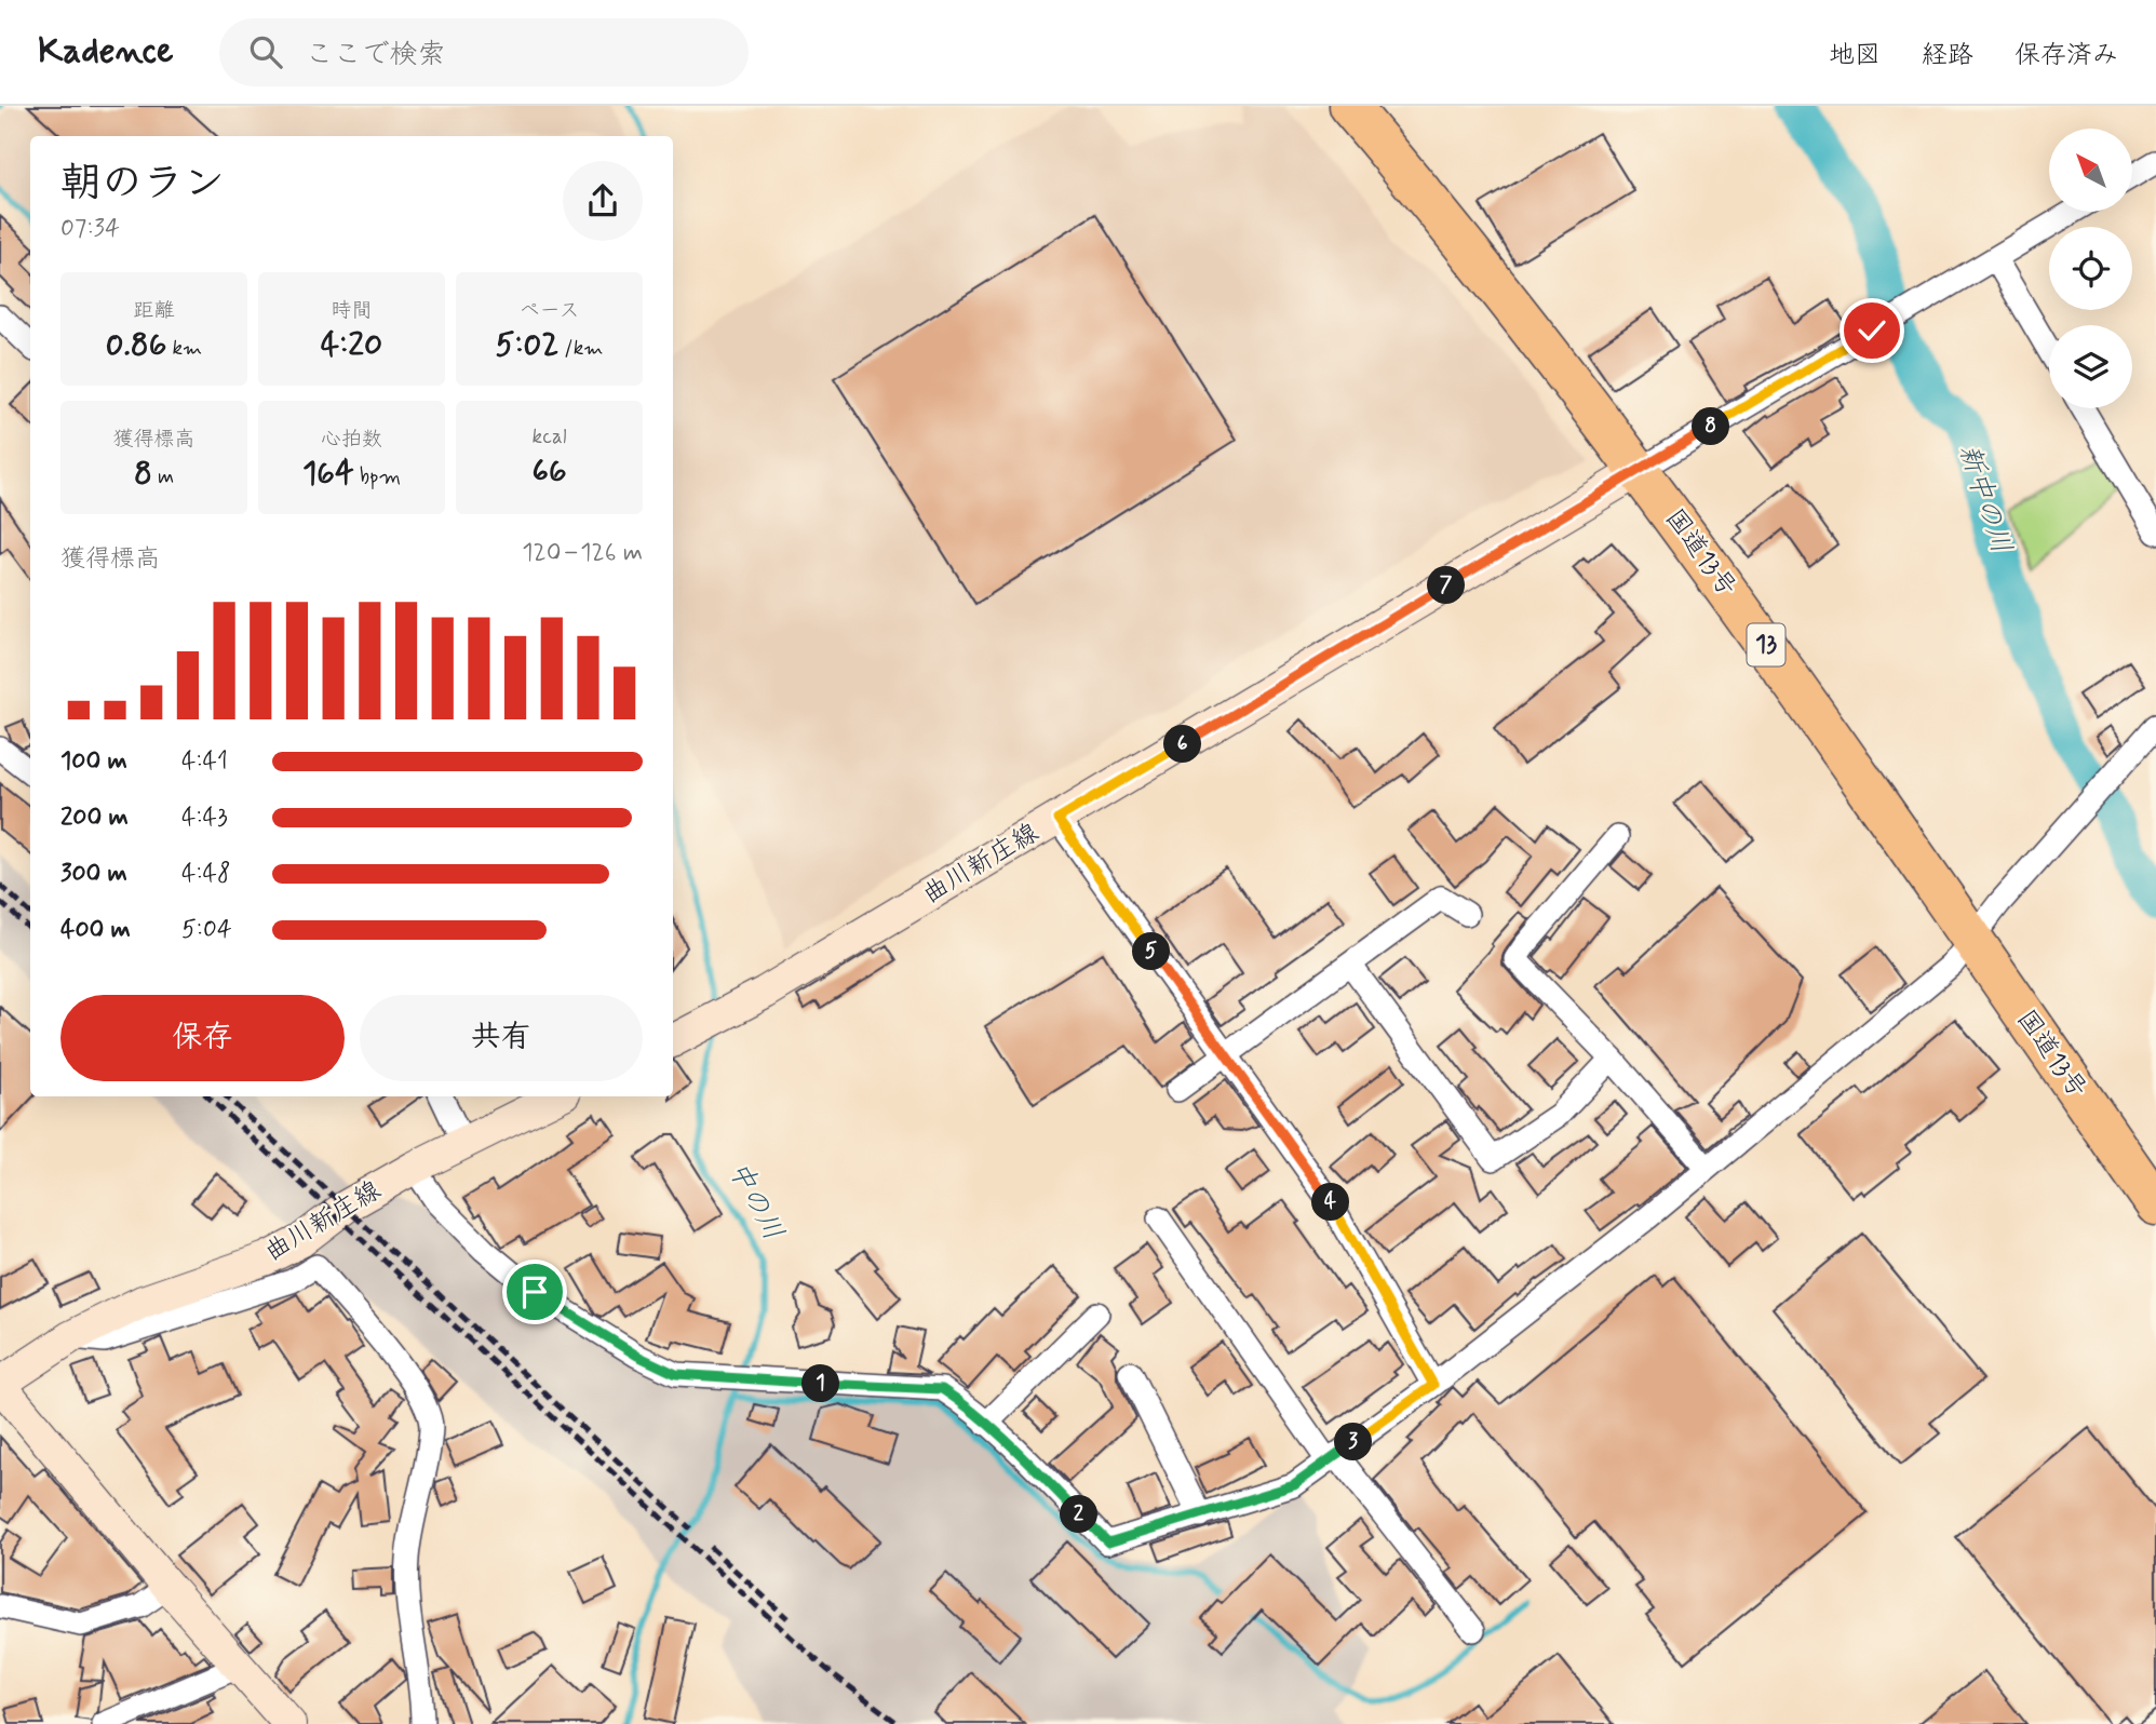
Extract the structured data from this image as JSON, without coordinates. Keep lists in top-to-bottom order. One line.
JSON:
{"streets":{"highway":["国道13号","13"],"main road":["曲川新庄線"]},"crossings":[["国道13号","曲川新庄線"]],"water":["新中の川","中の川"],"north":"top left","page":{"header":"Kadence","search":"ここで検索","nav":["地図","経路","保存済み"],"heading":["朝のラン","07:34"],"stats":[["距離","0.86 km"],["時間","4:20"],["ペース","5:02 /km"],["獲得標高","8 m"],["心拍数","164 bpm"],["kcal","66"]],"pins":["8","7","6","5","4","1","3","2"],"chart":["獲得標高","120–126 m"],"list":[{"name":"100 m","note":"4:41"},{"name":"200 m","note":"4:43"},{"name":"300 m","note":"4:48"},{"name":"400 m","note":"5:04"}],"buttons":["保存","共有"]}}
